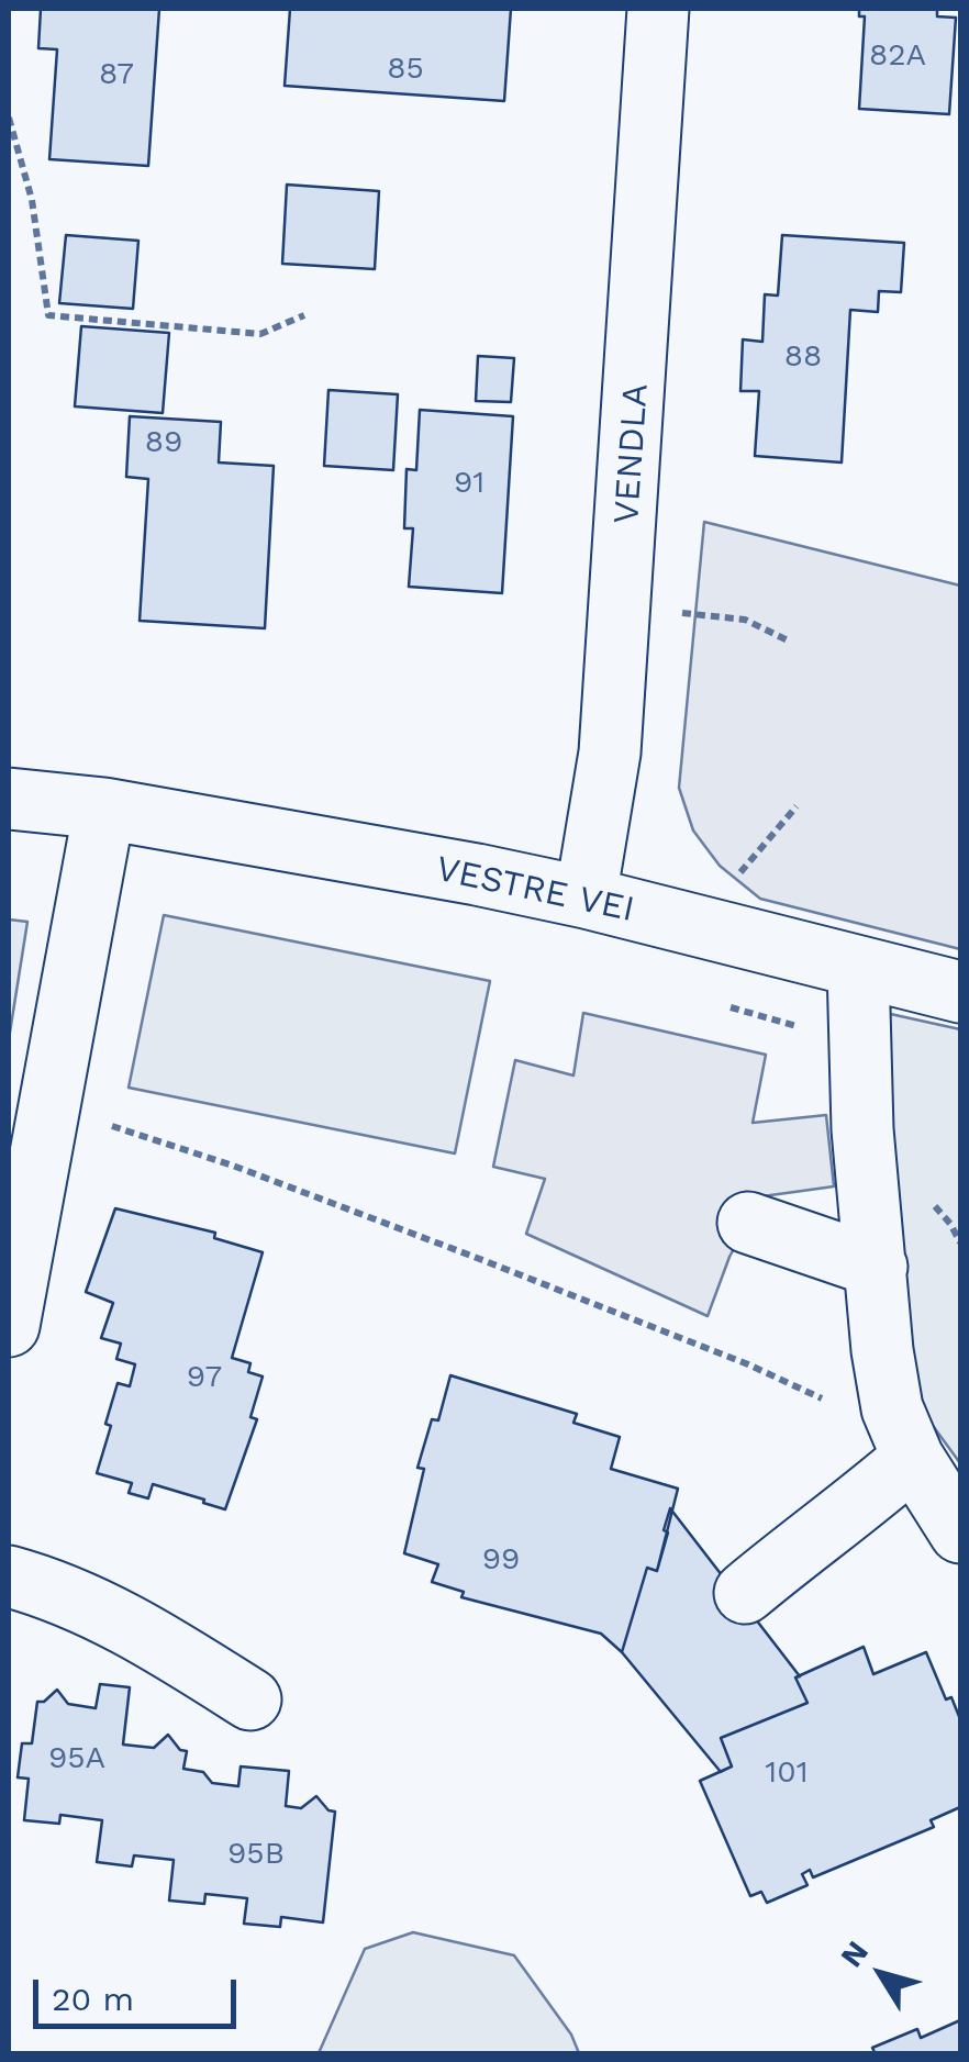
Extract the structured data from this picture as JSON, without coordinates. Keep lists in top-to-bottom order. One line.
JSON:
{"streets":{"street":["VENDLA","VESTRE VEI"]},"crossings":[["VENDLA","VESTRE VEI"]],"house_numbers":["82A","85","87","88","89","91","97","99","95A","101","95B"],"scale_bar":"20 m","north":"top left"}
